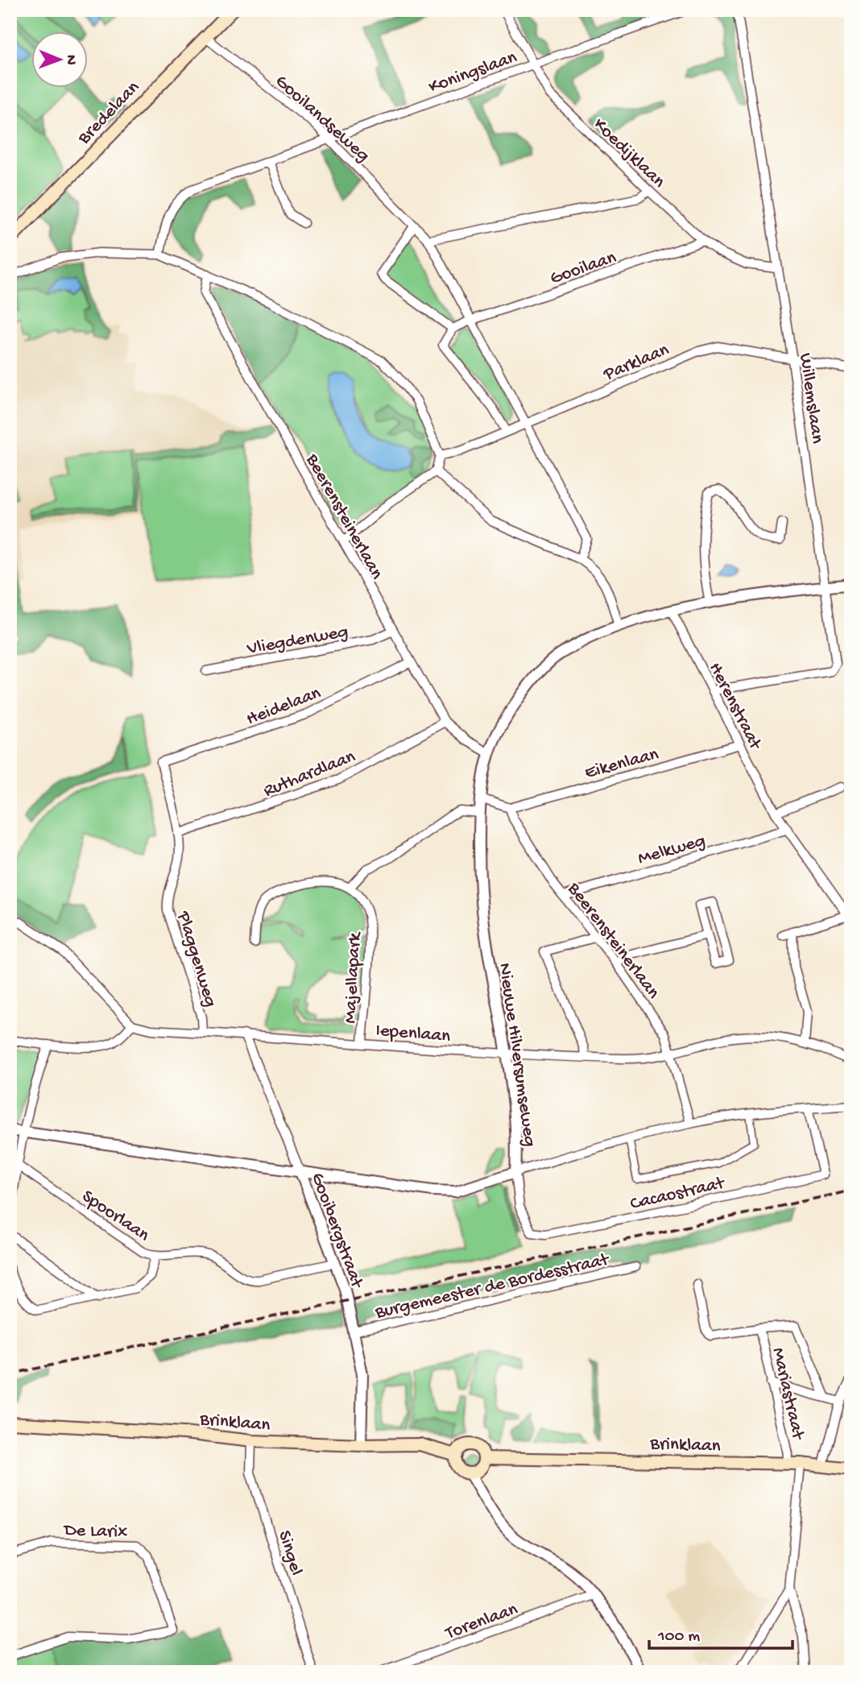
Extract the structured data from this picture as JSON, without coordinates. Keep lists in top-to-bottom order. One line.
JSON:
{"streets":{"main road":["Bredelaan","Brinklaan"],"street":["Koningslaan","Gooilandseweg","Koedijklaan","Gooilaan","Parklaan","Willemslaan","Beerensteinerlaan","Vliegdenweg","Heidelaan","Herenstraat","Eikenlaan","Ruthardlaan","Melkweg","Plaggenweg","Majellapark","Iepenlaan","Nieuwe Hilversumseweg","Cacaostraat","Spoorlaan","Gooibergstraat","Burgemeester de Bordesstraat","Mariastraat","De Larix","Singel","Torenlaan"]},"crossings":[["Koningslaan","Gooilandseweg"],["Koningslaan","Koedijklaan"],["Bredelaan","Gooilandseweg"],["Gooilandseweg","Gooilaan"],["Gooilandseweg","Parklaan"],["Koedijklaan","Gooilaan"],["Koedijklaan","Willemslaan"],["Parklaan","Willemslaan"],["Willemslaan","Herenstraat"],["Willemslaan","Nieuwe Hilversumseweg"],["Beerensteinerlaan","Vliegdenweg"],["Beerensteinerlaan","Heidelaan"],["Beerensteinerlaan","Eikenlaan"],["Beerensteinerlaan","Ruthardlaan"],["Beerensteinerlaan","Melkweg"],["Beerensteinerlaan","Iepenlaan"],["Beerensteinerlaan","Nieuwe Hilversumseweg"],["Heidelaan","Plaggenweg"],["Herenstraat","Eikenlaan"],["Herenstraat","Melkweg"],["Herenstraat","Nieuwe Hilversumseweg"],["Ruthardlaan","Plaggenweg"],["Plaggenweg","Iepenlaan"],["Majellapark","Iepenlaan"],["Iepenlaan","Nieuwe Hilversumseweg"],["Iepenlaan","Gooibergstraat"],["Nieuwe Hilversumseweg","Cacaostraat"],["Nieuwe Hilversumseweg","Gooibergstraat"],["Spoorlaan","Gooibergstraat"],["Gooibergstraat","Burgemeester de Bordesstraat"],["Gooibergstraat","Brinklaan"],["Mariastraat","Brinklaan"],["Brinklaan","Singel"]],"scale_bar":"100 m","north":"right"}
